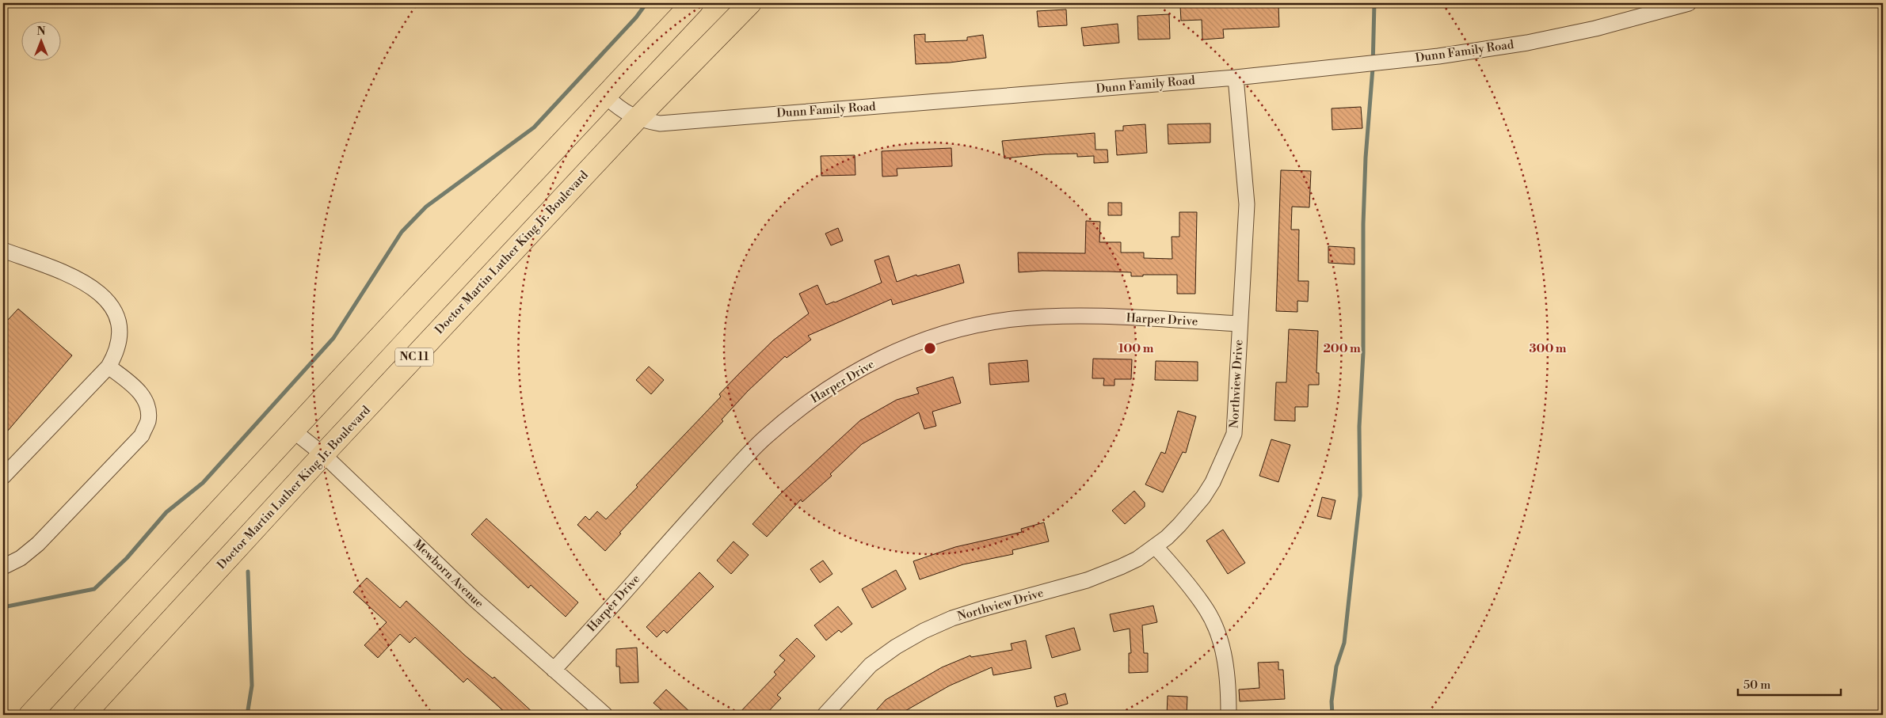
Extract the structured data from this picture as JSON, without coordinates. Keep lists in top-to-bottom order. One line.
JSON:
{"streets":{"highway":["Doctor Martin Luther King Jr. Boulevard","NC 11"],"street":["Dunn Family Road","Harper Drive","Northview Drive","Mewborn Avenue"]},"crossings":[["Dunn Family Road","Doctor Martin Luther King Jr. Boulevard"],["Dunn Family Road","Northview Drive"],["Doctor Martin Luther King Jr. Boulevard","Mewborn Avenue"],["Harper Drive","Northview Drive"],["Harper Drive","Mewborn Avenue"]],"scale_bar":"50 m","north":"top","rings":["100 m","200 m","300 m"]}
